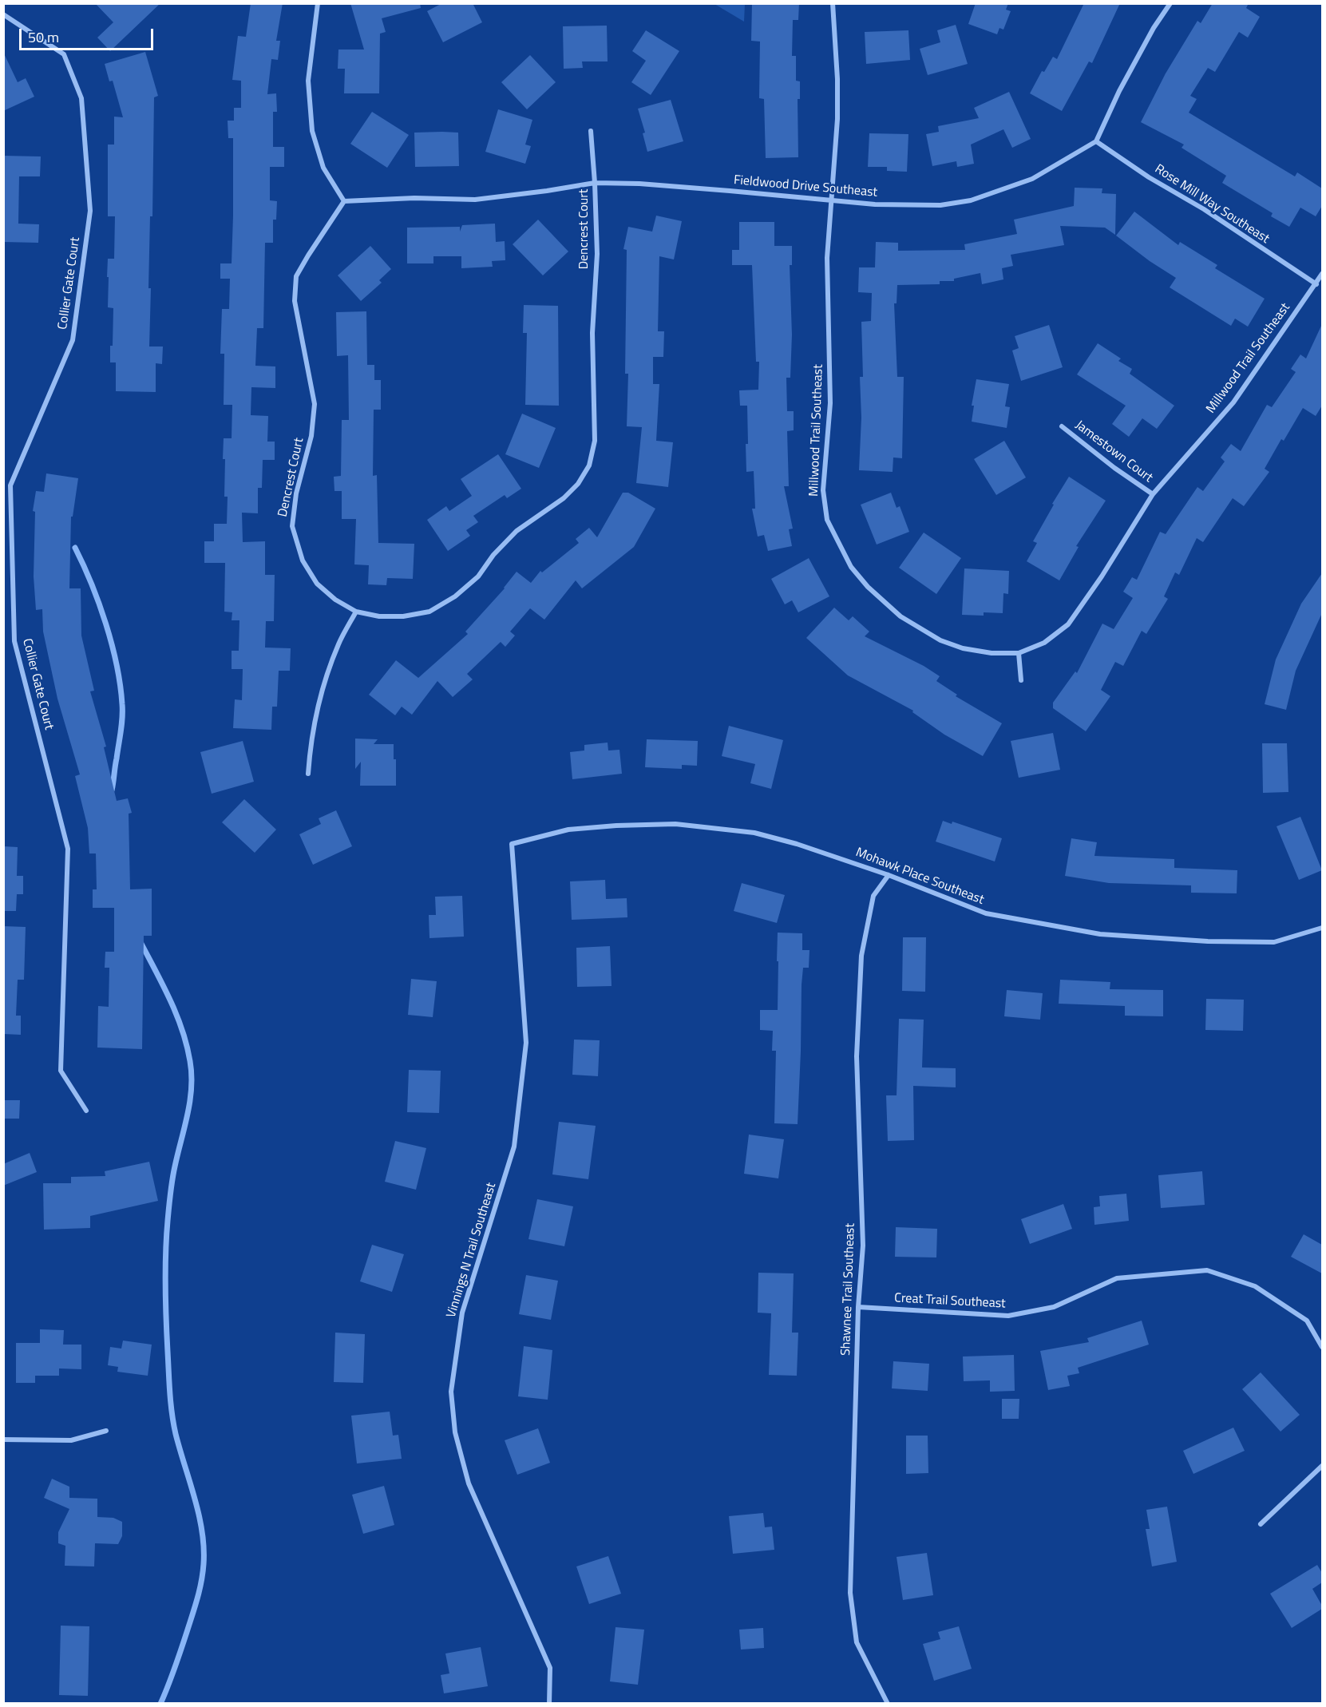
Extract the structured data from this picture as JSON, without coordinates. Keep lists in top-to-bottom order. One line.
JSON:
{"streets":{"street":["Fieldwood Drive Southeast","Rose Mill Way Southeast","Dencrest Court","Collier Gate Court","Millwood Trail Southeast","Jamestown Court","Mohawk Place Southeast","Vinnings N Trail Southeast","Shawnee Trail Southeast","Creat Trail Southeast"]},"crossings":[["Fieldwood Drive Southeast","Rose Mill Way Southeast"],["Fieldwood Drive Southeast","Dencrest Court"],["Fieldwood Drive Southeast","Millwood Trail Southeast"],["Rose Mill Way Southeast","Millwood Trail Southeast"],["Millwood Trail Southeast","Jamestown Court"],["Mohawk Place Southeast","Vinnings N Trail Southeast"],["Mohawk Place Southeast","Shawnee Trail Southeast"],["Shawnee Trail Southeast","Creat Trail Southeast"]],"scale_bar":"50 m"}
